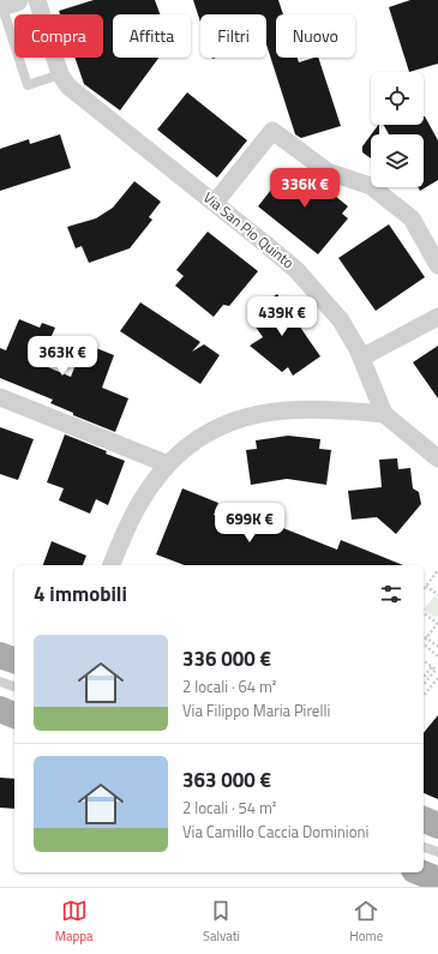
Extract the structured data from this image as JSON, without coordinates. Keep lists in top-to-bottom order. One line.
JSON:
{"streets":{"street":["Via San Pio Quinto"]},"page":{"chip":["Compra","Affitta","Filtri","Nuovo"],"price":["336K €","439K €","363K €","699K €"],"heading":"4 immobili","list":[{"name":"336 000 €","note":"2 locali · 64 m² · Via Filippo Maria Pirelli"},{"name":"363 000 €","note":"2 locali · 54 m² · Via Camillo Caccia Dominioni"}],"tabs":["Mappa","Salvati","Home"]}}
